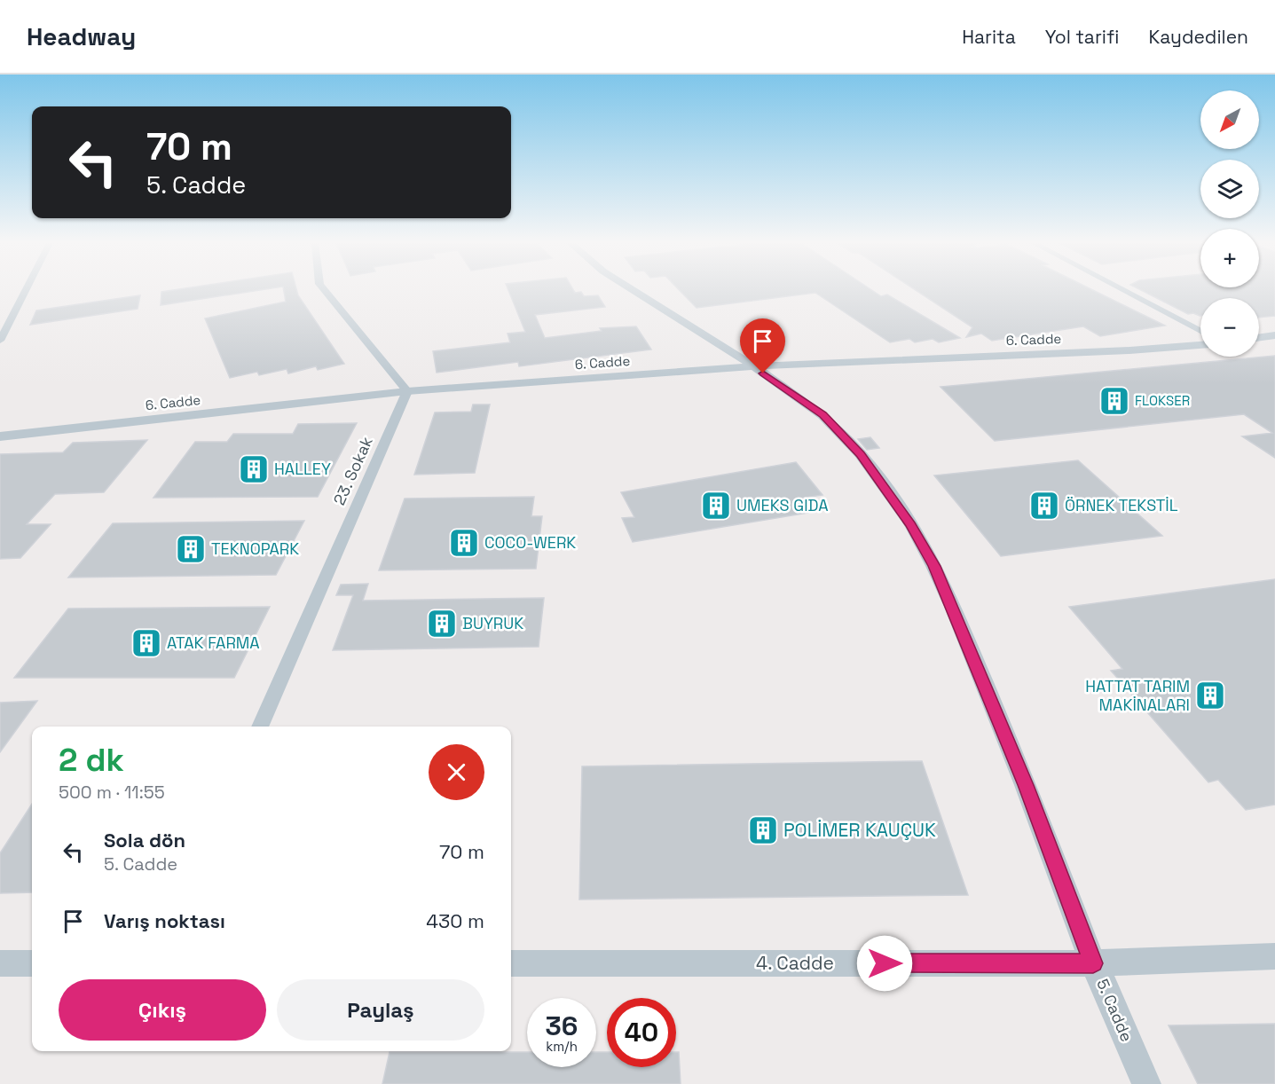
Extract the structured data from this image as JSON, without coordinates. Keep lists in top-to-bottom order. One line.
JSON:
{"streets":{"street":["6. Cadde","23. Sokak","4. Cadde","5. Cadde"]},"crossings":[["6. Cadde","23. Sokak"],["6. Cadde","5. Cadde"],["4. Cadde","5. Cadde"]],"places":{"building":["FLOKSER","HALLEY","UMEKS GIDA","ÖRNEK TEKSTİL","COCO-WERK","TEKNOPARK","BUYRUK","ATAK FARMA","HATTAT TARIM MAKİNALARI","POLİMER KAUÇUK"]},"north":"bottom left","page":{"header":"Headway","nav":["Harita","Yol tarifi","Kaydedilen"],"map_buttons":["+","−"],"turn":["70 m","5. Cadde"],"heading":["2 dk","500 m · 11:55"],"list":[{"name":"Sola dön","note":"5. Cadde","value":"70 m"},{"name":"Varış noktası","value":"430 m"}],"buttons":["Çıkış","Paylaş"],"speed":"36 km/h","limit":"40"}}
